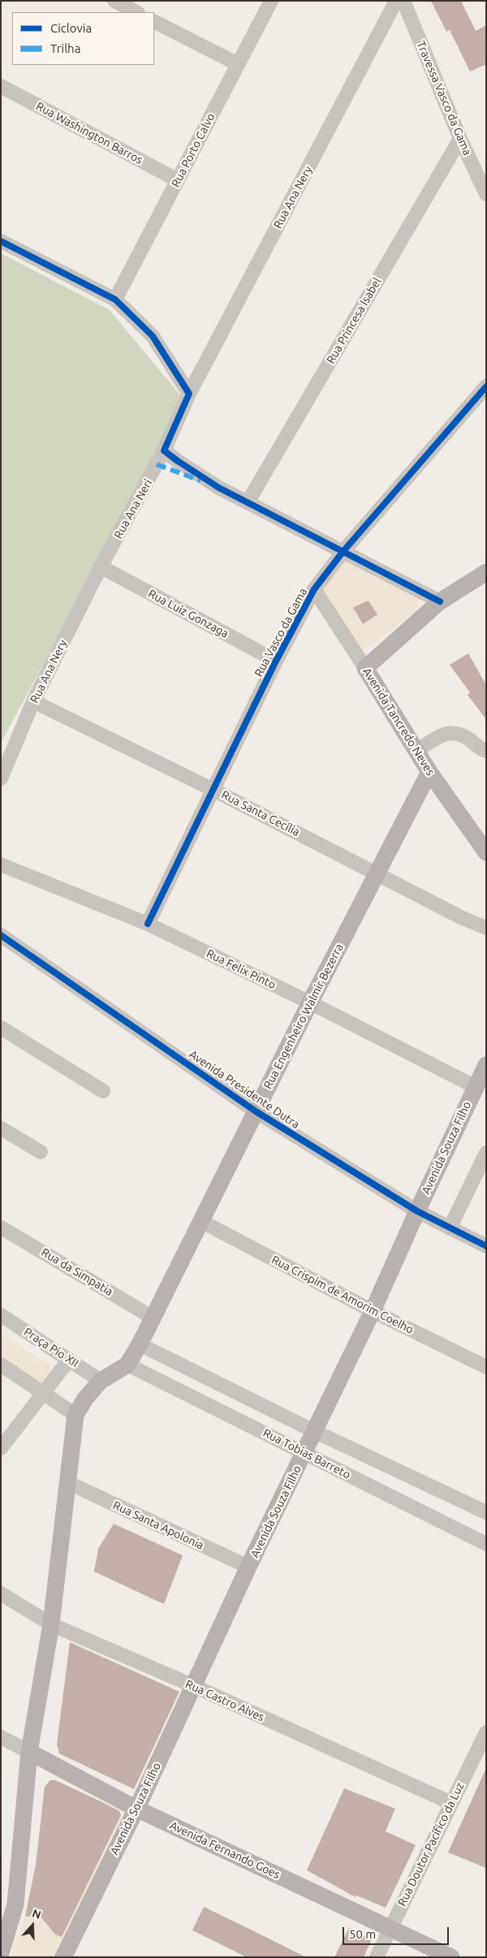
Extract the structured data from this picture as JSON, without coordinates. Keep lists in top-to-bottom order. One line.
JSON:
{"streets":{"main road":["Avenida Tancredo Neves","Rua Engenheiro Walmir Bezerra","Avenida Souza Filho","Avenida Fernando Goes"],"street":["Travessa Vasco da Gama","Rua Washington Barros","Rua Porto Calvo","Rua Ana Nery","Rua Princesa Isabel","Rua Ana Neri","Rua Luiz Gonzaga","Rua Vasco da Gama","Rua Santa Cecília","Rua Felix Pinto","Avenida Presidente Dutra","Rua da Simpatia","Rua Crispim de Amorim Coelho","Praça Pio XII","Rua Tobias Barreto","Rua Santa Apolonia","Rua Castro Alves","Rua Doutor Pacífico da Luz"]},"crossings":[["Travessa Vasco da Gama","Rua Princesa Isabel"],["Rua Washington Barros","Rua Porto Calvo"],["Rua Ana Nery","Rua Ana Neri"],["Rua Ana Nery","Rua Luiz Gonzaga"],["Rua Ana Nery","Rua Santa Cecília"],["Rua Ana Neri","Rua Luiz Gonzaga"],["Rua Luiz Gonzaga","Rua Vasco da Gama"],["Rua Vasco da Gama","Avenida Tancredo Neves"],["Rua Vasco da Gama","Rua Santa Cecília"],["Rua Vasco da Gama","Rua Felix Pinto"],["Avenida Tancredo Neves","Rua Engenheiro Walmir Bezerra"],["Rua Santa Cecília","Rua Engenheiro Walmir Bezerra"],["Rua Felix Pinto","Rua Engenheiro Walmir Bezerra"],["Rua Felix Pinto","Avenida Souza Filho"],["Rua Engenheiro Walmir Bezerra","Avenida Presidente Dutra"],["Rua Engenheiro Walmir Bezerra","Rua da Simpatia"],["Rua Engenheiro Walmir Bezerra","Rua Crispim de Amorim Coelho"],["Rua Engenheiro Walmir Bezerra","Praça Pio XII"],["Rua Engenheiro Walmir Bezerra","Rua Tobias Barreto"],["Avenida Presidente Dutra","Avenida Souza Filho"],["Avenida Souza Filho","Rua Crispim de Amorim Coelho"],["Avenida Souza Filho","Rua Tobias Barreto"],["Avenida Souza Filho","Rua Santa Apolonia"],["Avenida Souza Filho","Rua Castro Alves"],["Avenida Souza Filho","Avenida Fernando Goes"],["Rua Castro Alves","Rua Doutor Pacífico da Luz"],["Rua Doutor Pacífico da Luz","Avenida Fernando Goes"]],"legend":["Ciclovia","Trilha"],"scale_bar":"50 m","north":"top"}
